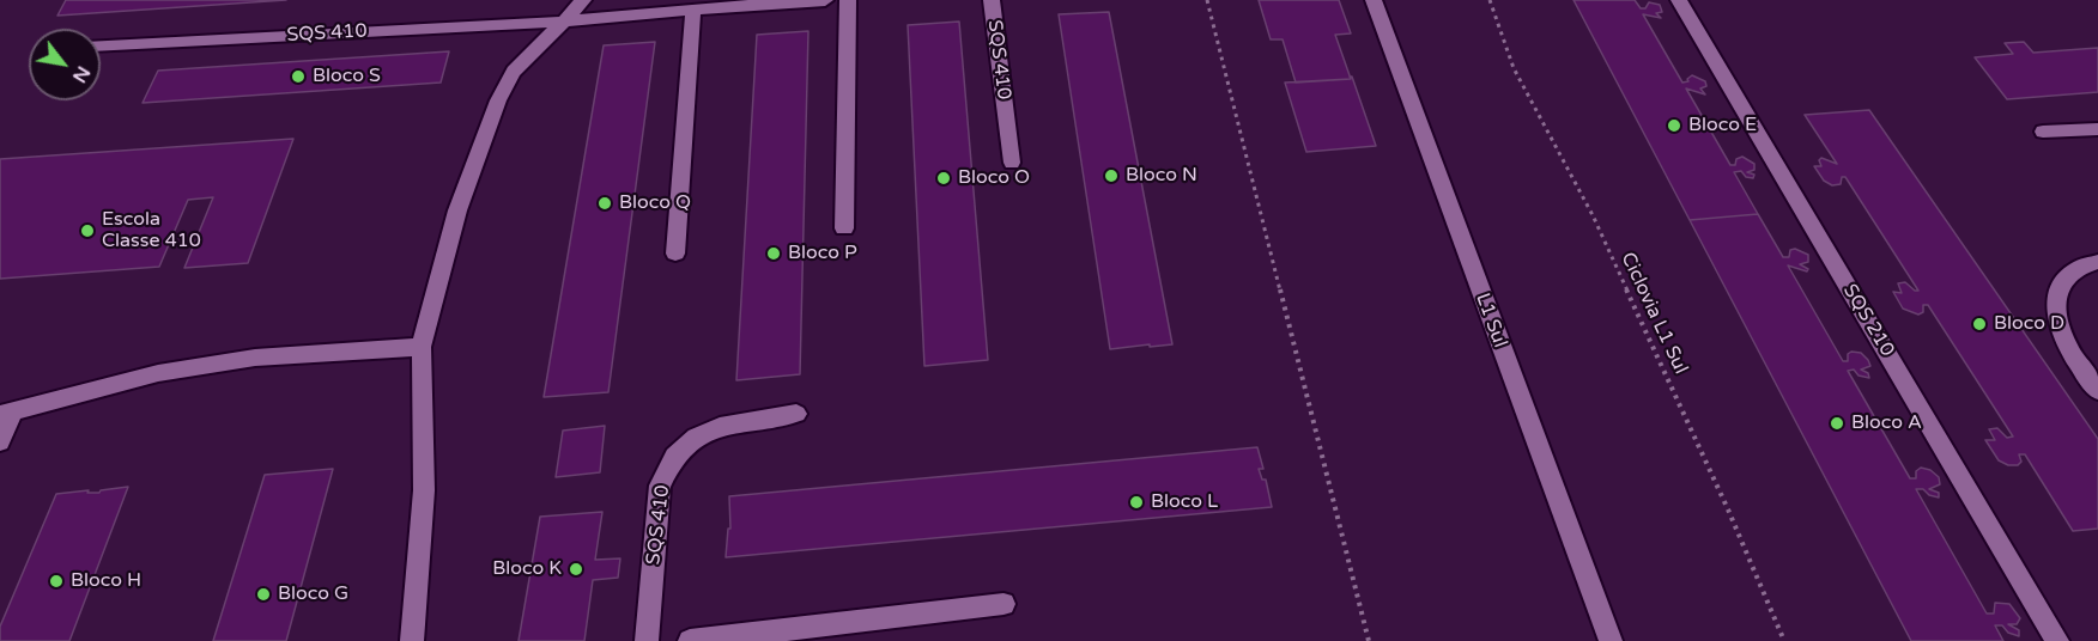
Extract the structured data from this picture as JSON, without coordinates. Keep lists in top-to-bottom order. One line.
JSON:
{"streets":{"street":["SQS 410","L1 Sul","SQS 210"],"path":["Ciclovia L1 Sul"]},"places":["Bloco S","Bloco E","Bloco N","Bloco O","Bloco Q","Escola Classe 410","Bloco P","Bloco D","Bloco A","Bloco L","Bloco K","Bloco H","Bloco G"],"north":"bottom right"}
